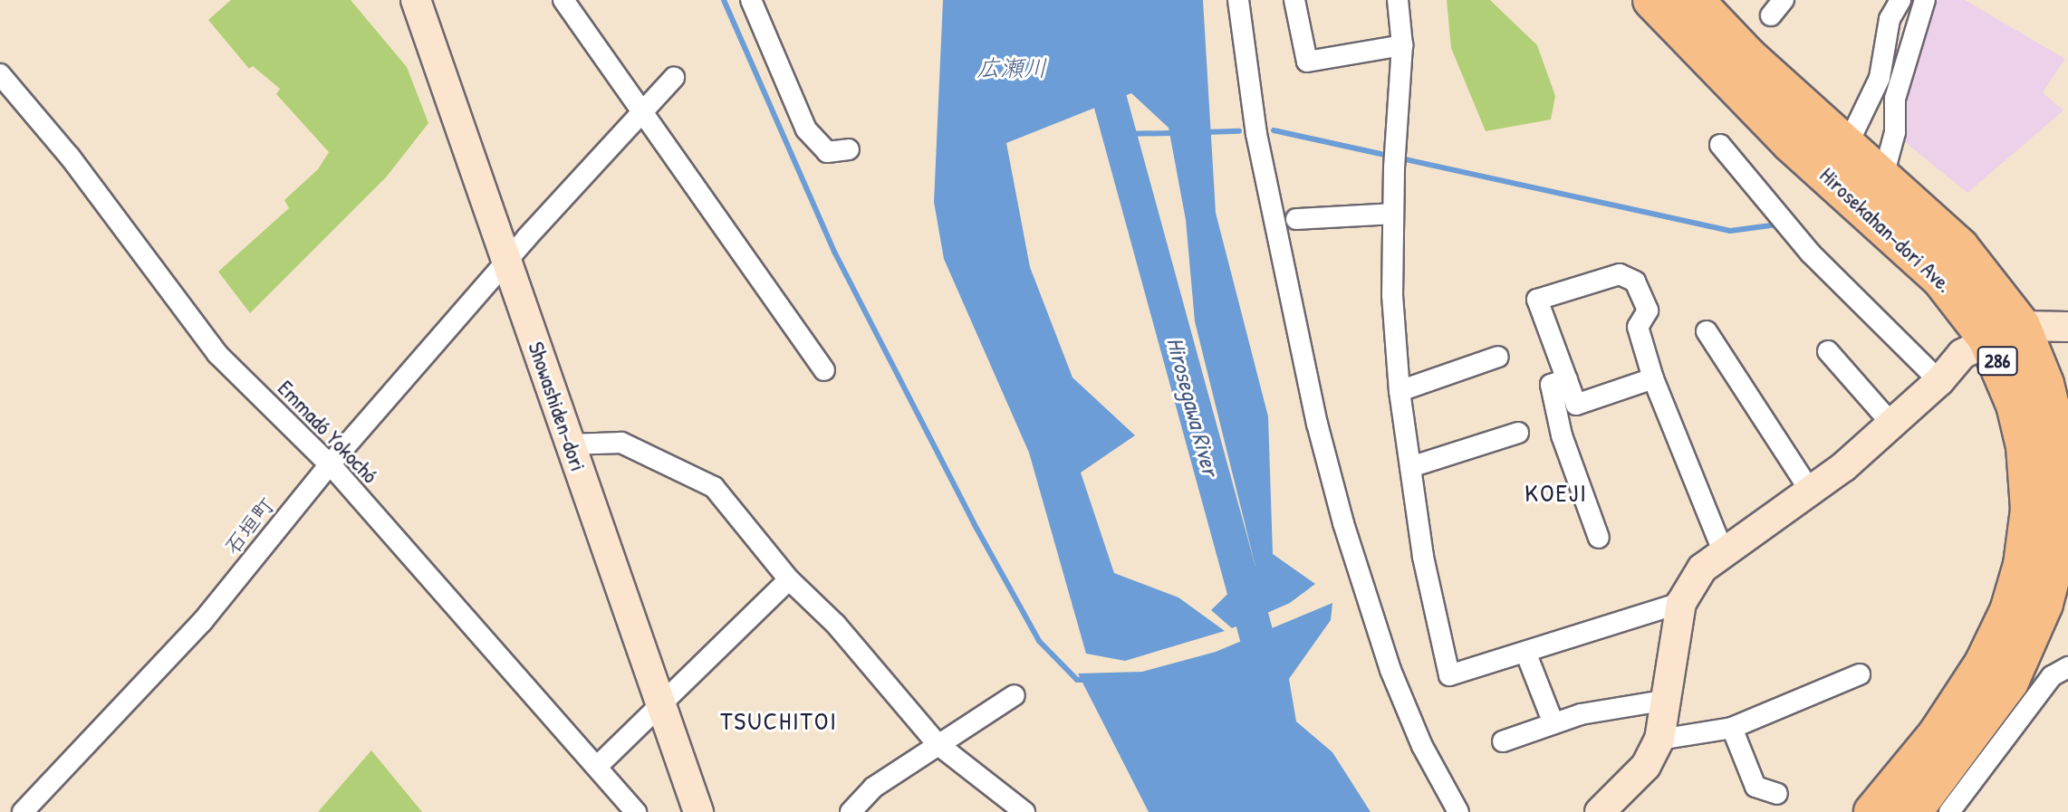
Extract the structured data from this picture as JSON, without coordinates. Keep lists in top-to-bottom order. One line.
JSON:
{"streets":{"highway":["Hirosekahan-dori Ave.","286"],"street":["Showashiden-dori","Emmadó Yokochó","石垣町"]},"crossings":[["Showashiden-dori","石垣町"],["Emmadó Yokochó","石垣町"]],"districts":["KOEJI","TSUCHITOI"],"water":["広瀬川","Hirosegawa River"]}
